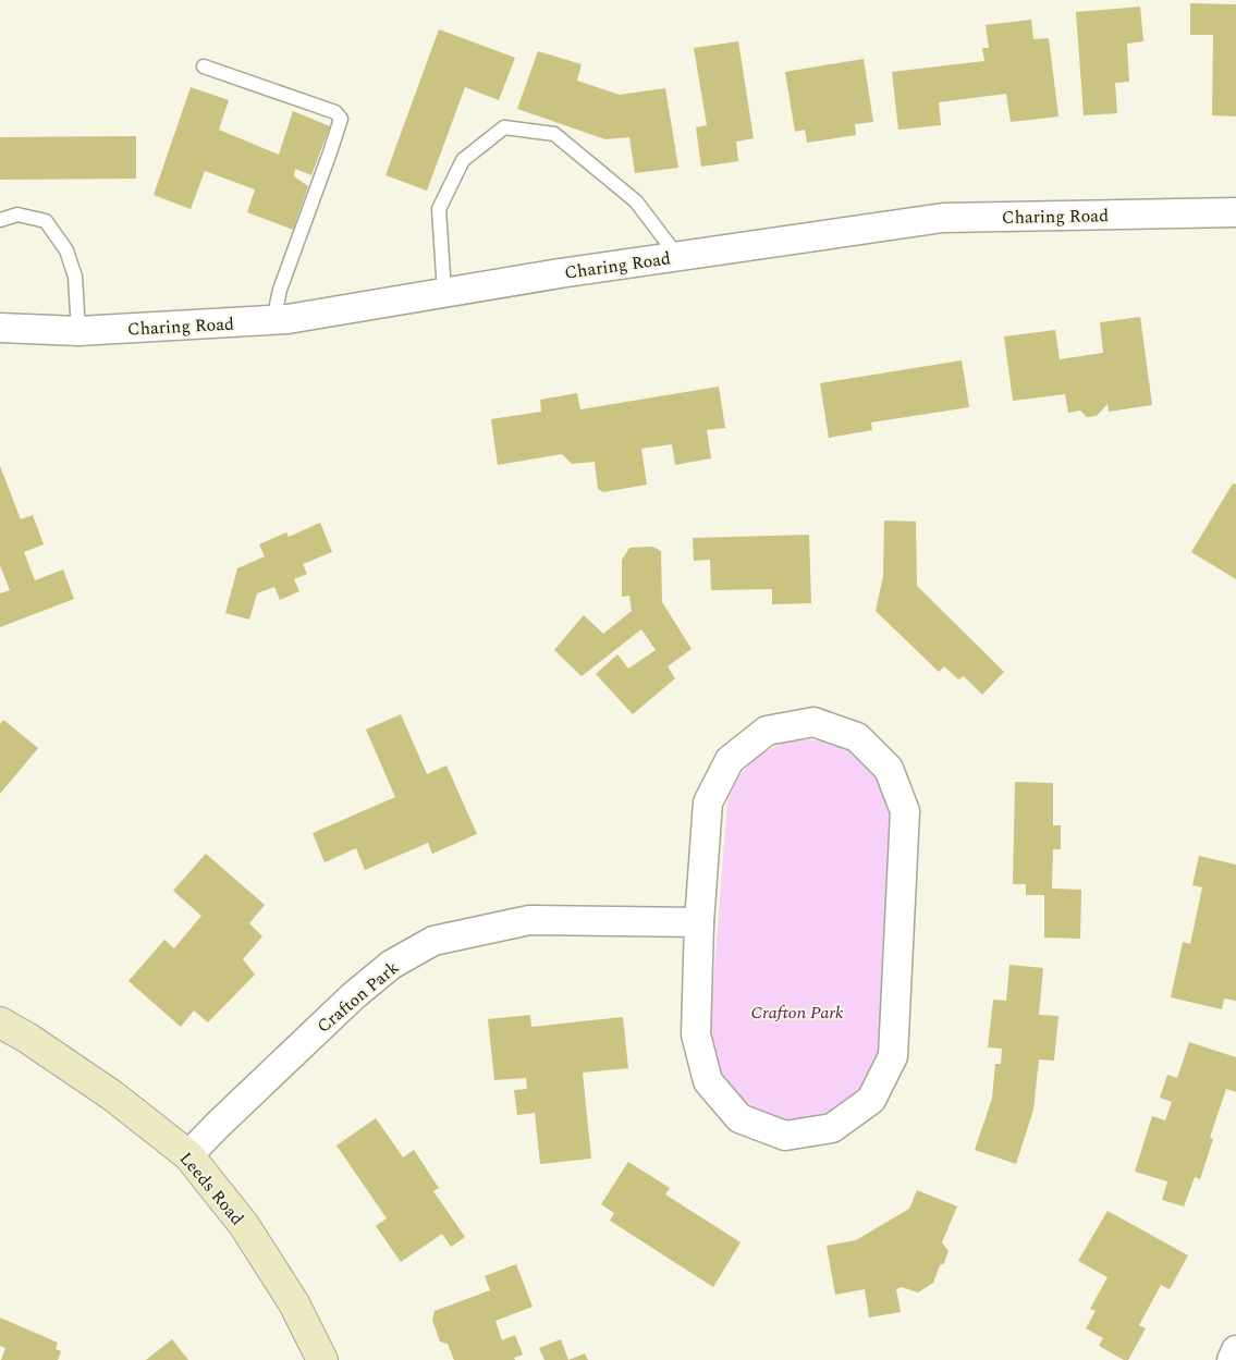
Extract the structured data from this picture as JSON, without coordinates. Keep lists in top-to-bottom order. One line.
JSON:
{"streets":{"street":["Charing Road","Crafton Park","Leeds Road"]},"crossings":[["Crafton Park","Leeds Road"]],"parks":["Crafton Park"]}
